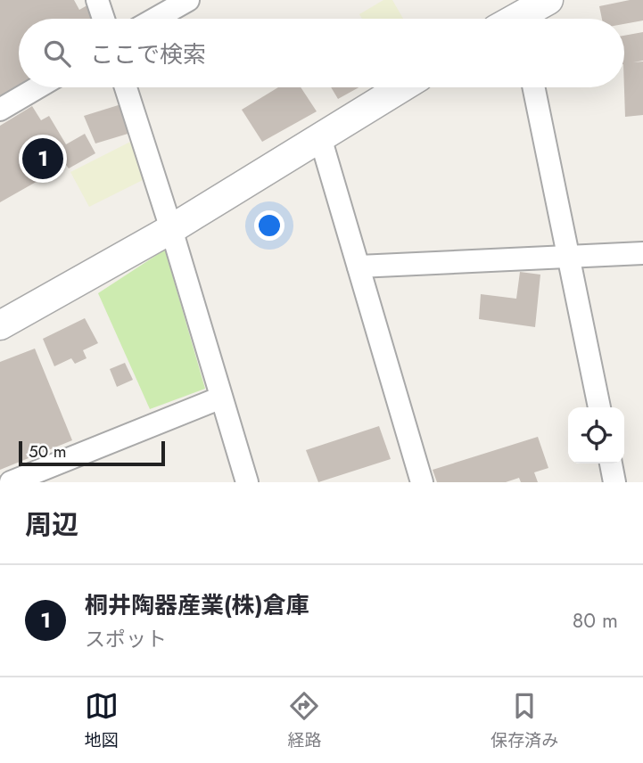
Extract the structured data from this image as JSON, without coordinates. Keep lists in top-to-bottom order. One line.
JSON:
{"scale_bar":"50 m","page":{"search":"ここで検索","pins":"1","scale":"50 m","heading":"周辺","list":[{"mark":"1","name":"桐井陶器産業(株)倉庫","note":"スポット","value":"80 m"}],"nav":["地図","経路","保存済み"]}}
